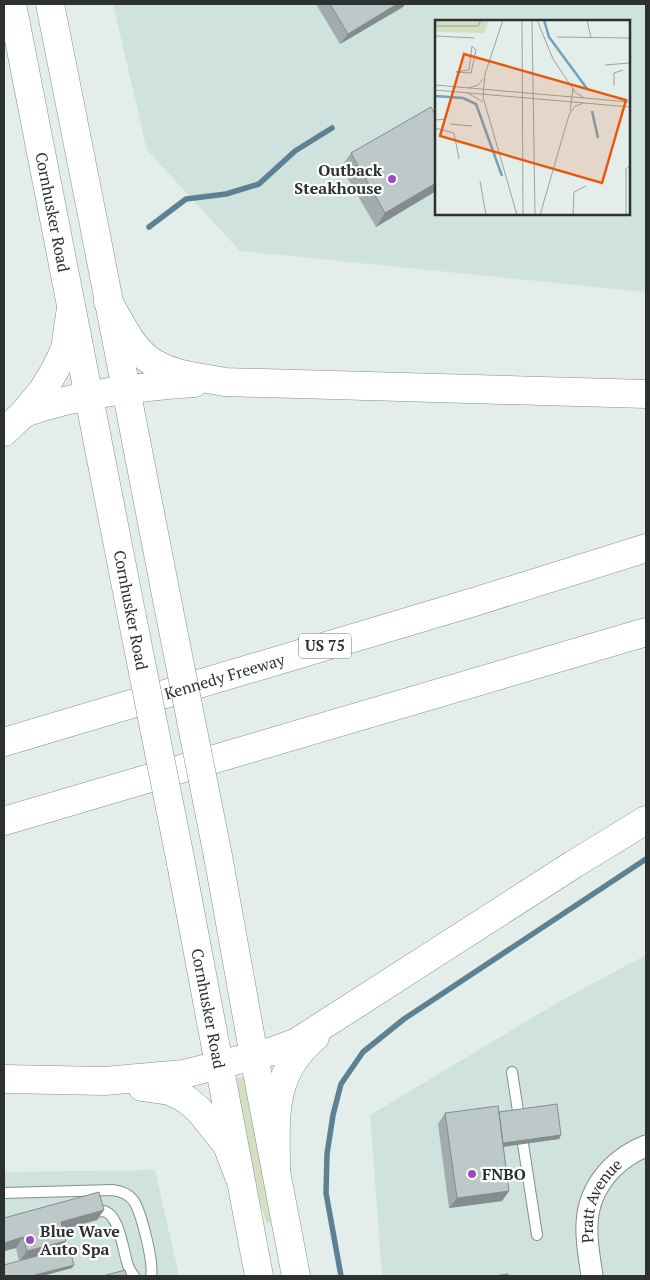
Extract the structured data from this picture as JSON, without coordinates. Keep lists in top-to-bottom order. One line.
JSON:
{"streets":{"main road":["Cornhusker Road","US 75","Kennedy Freeway"],"street":["Pratt Avenue"]},"places":["Outback Steakhouse","FNBO","Blue Wave Auto Spa"]}
